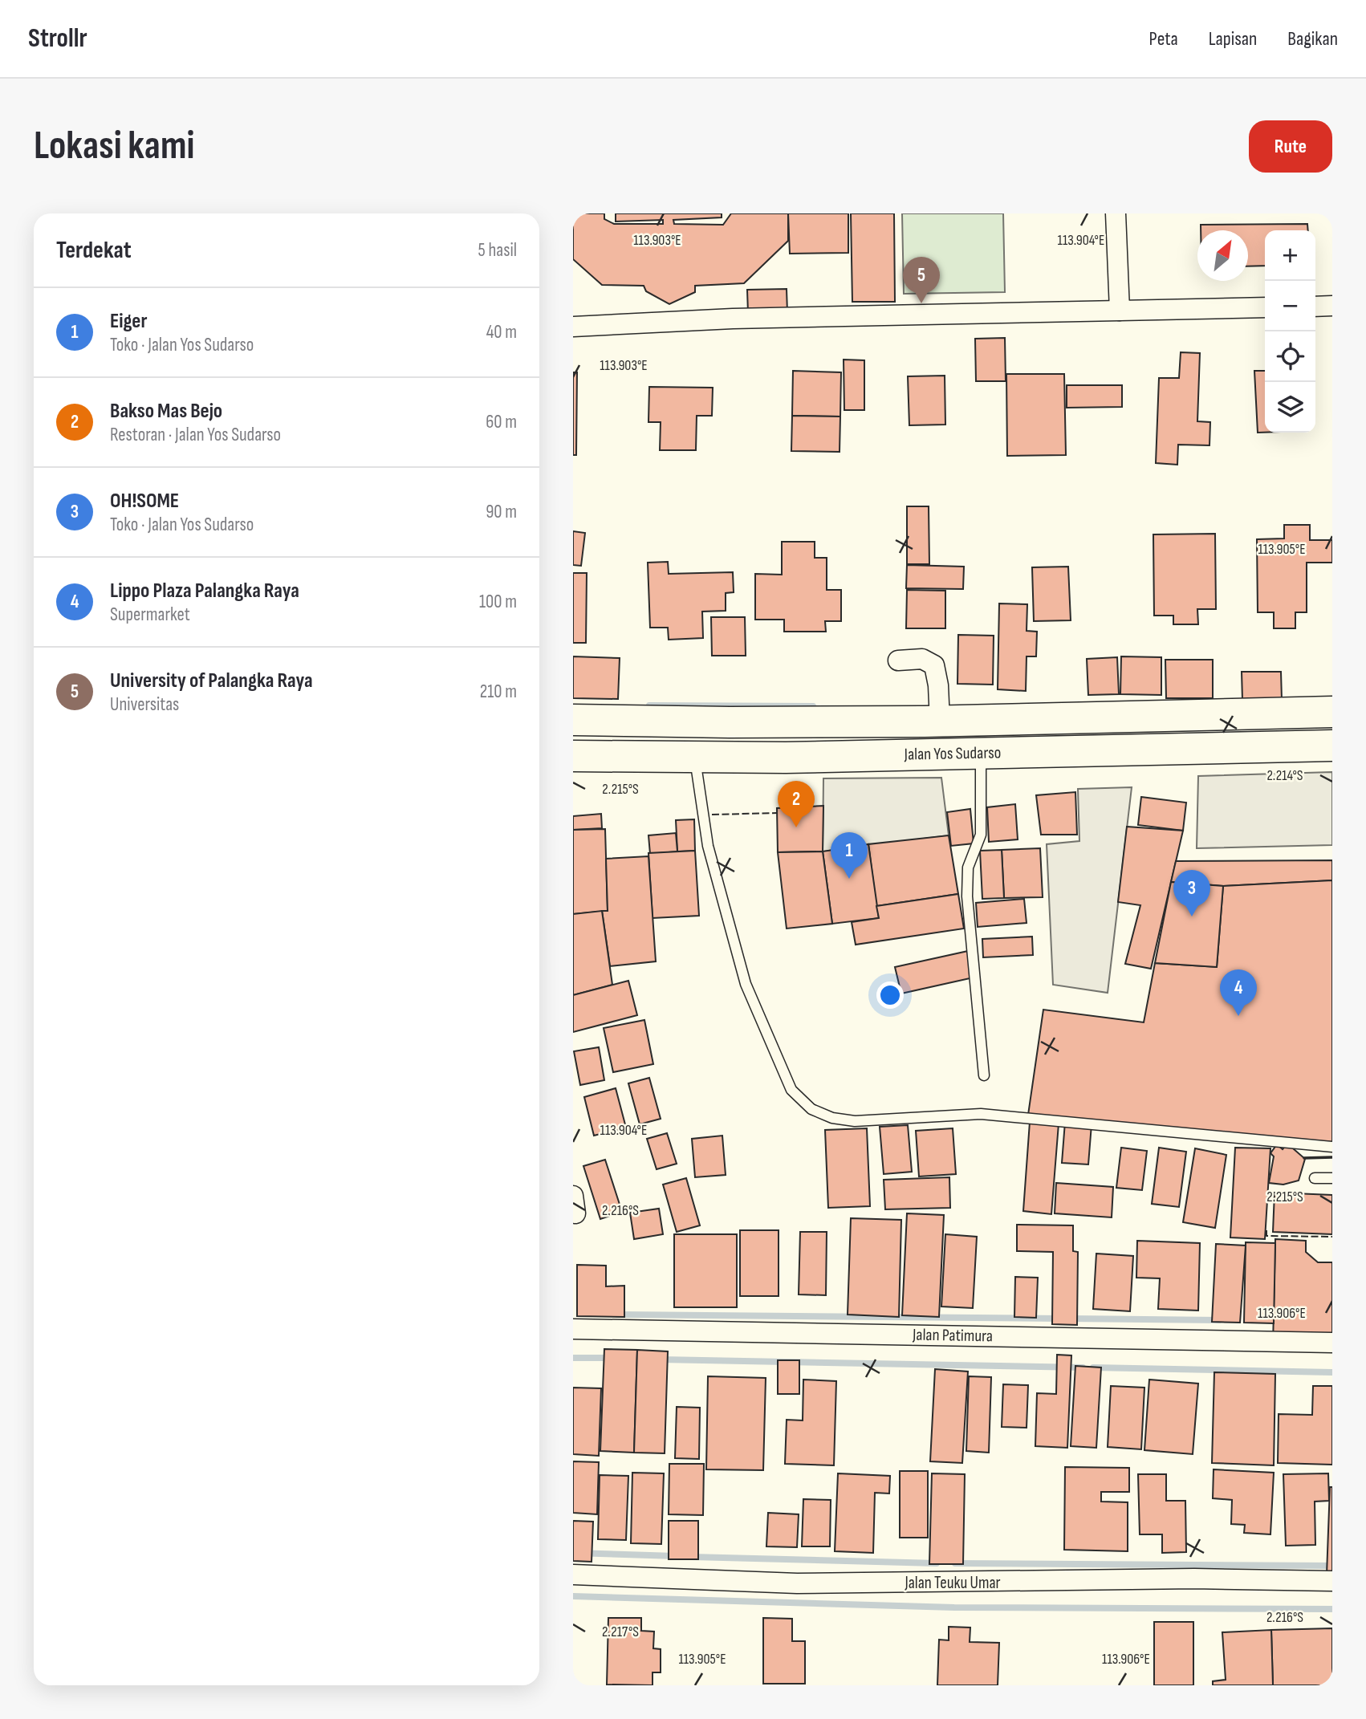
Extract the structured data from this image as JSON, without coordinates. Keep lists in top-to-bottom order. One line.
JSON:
{"streets":{"main road":["Jalan Yos Sudarso"],"street":["Jalan Patimura","Jalan Teuku Umar"]},"north":"top right","page":{"header":"Strollr","nav":["Peta","Lapisan","Bagikan"],"buttons":"Rute","title":"Lokasi kami","heading":["Terdekat","5 hasil"],"map_buttons":["+","−"],"pins":["5","2","1","3","4"],"list":[{"mark":"1","name":"Eiger","note":"Toko · Jalan Yos Sudarso","value":"40 m"},{"mark":"2","name":"Bakso Mas Bejo","note":"Restoran · Jalan Yos Sudarso","value":"60 m"},{"mark":"3","name":"OH!SOME","note":"Toko · Jalan Yos Sudarso","value":"90 m"},{"mark":"4","name":"Lippo Plaza Palangka Raya","note":"Supermarket","value":"100 m"},{"mark":"5","name":"University of Palangka Raya","note":"Universitas","value":"210 m"}]},"coordinates":["113.903°E","113.904°E","113.905°E","2.214°S","2.215°S","2.216°S","113.906°E","2.217°S"]}
